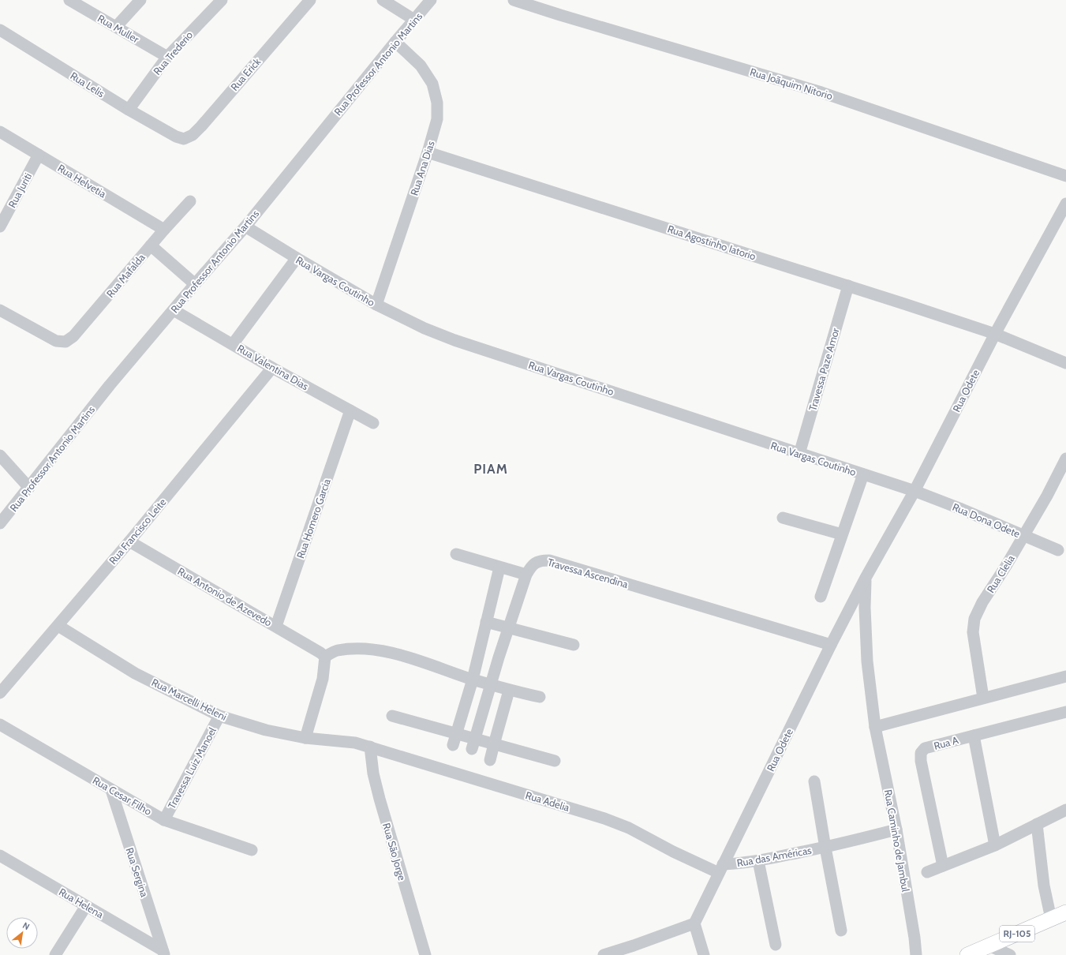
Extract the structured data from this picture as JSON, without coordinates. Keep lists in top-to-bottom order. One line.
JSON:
{"streets":{"main road":["RJ-105"],"street":["Rua Muller","Rua Trederio","Rua Professor Antonio Martins","Rua Erick","Rua Joãquim Nitorio","Rua Lelis","Rua Ana Dias","Rua Helvetia","Rua Juriti","Rua Agostinho Iatorio","Rua Mafalda","Rua Vargas Coutinho","Rua Valentina Dias","Travessa Paze Amor","Rua Odete","Rua Homero Garcia","Rua Dona Odete","Rua Francisco Leite","Travessa Ascendina","Rua Clelia","Rua Antonio de Azevedo","Rua Marcelli Heleni","Rua A","Travessa Luiz Manoel","Rua Cesar Filho","Rua Adelia","Rua Caminho de Jambul","Rua São Jorge","Rua das Américas","Rua Sergina","Rua Helena"]},"crossings":[["Rua Muller","Rua Trederio"],["Rua Trederio","Rua Lelis"],["Rua Professor Antonio Martins","Rua Ana Dias"],["Rua Professor Antonio Martins","Rua Vargas Coutinho"],["Rua Professor Antonio Martins","Rua Valentina Dias"],["Rua Erick","Rua Lelis"],["Rua Ana Dias","Rua Agostinho Iatorio"],["Rua Ana Dias","Rua Vargas Coutinho"],["Rua Helvetia","Rua Juriti"],["Rua Helvetia","Rua Mafalda"],["Rua Agostinho Iatorio","Travessa Paze Amor"],["Rua Agostinho Iatorio","Rua Odete"],["Rua Vargas Coutinho","Travessa Paze Amor"],["Rua Vargas Coutinho","Rua Odete"],["Rua Vargas Coutinho","Rua Dona Odete"],["Rua Valentina Dias","Rua Homero Garcia"],["Rua Valentina Dias","Rua Francisco Leite"],["Rua Odete","Rua Dona Odete"],["Rua Odete","Travessa Ascendina"],["Rua Odete","Rua Adelia"],["Rua Odete","Rua Caminho de Jambul"],["Rua Odete","Rua das Américas"],["Rua Homero Garcia","Rua Antonio de Azevedo"],["Rua Dona Odete","Rua Clelia"],["Rua Francisco Leite","Rua Antonio de Azevedo"],["Rua Francisco Leite","Rua Marcelli Heleni"],["Rua Marcelli Heleni","Travessa Luiz Manoel"],["Rua Marcelli Heleni","Rua Adelia"],["Rua Marcelli Heleni","Rua São Jorge"],["Travessa Luiz Manoel","Rua Cesar Filho"],["Rua Cesar Filho","Rua Sergina"],["Rua Adelia","Rua São Jorge"],["Rua Adelia","Rua das Américas"],["Rua Sergina","Rua Helena"]],"districts":["PIAM"],"north":"top right"}
